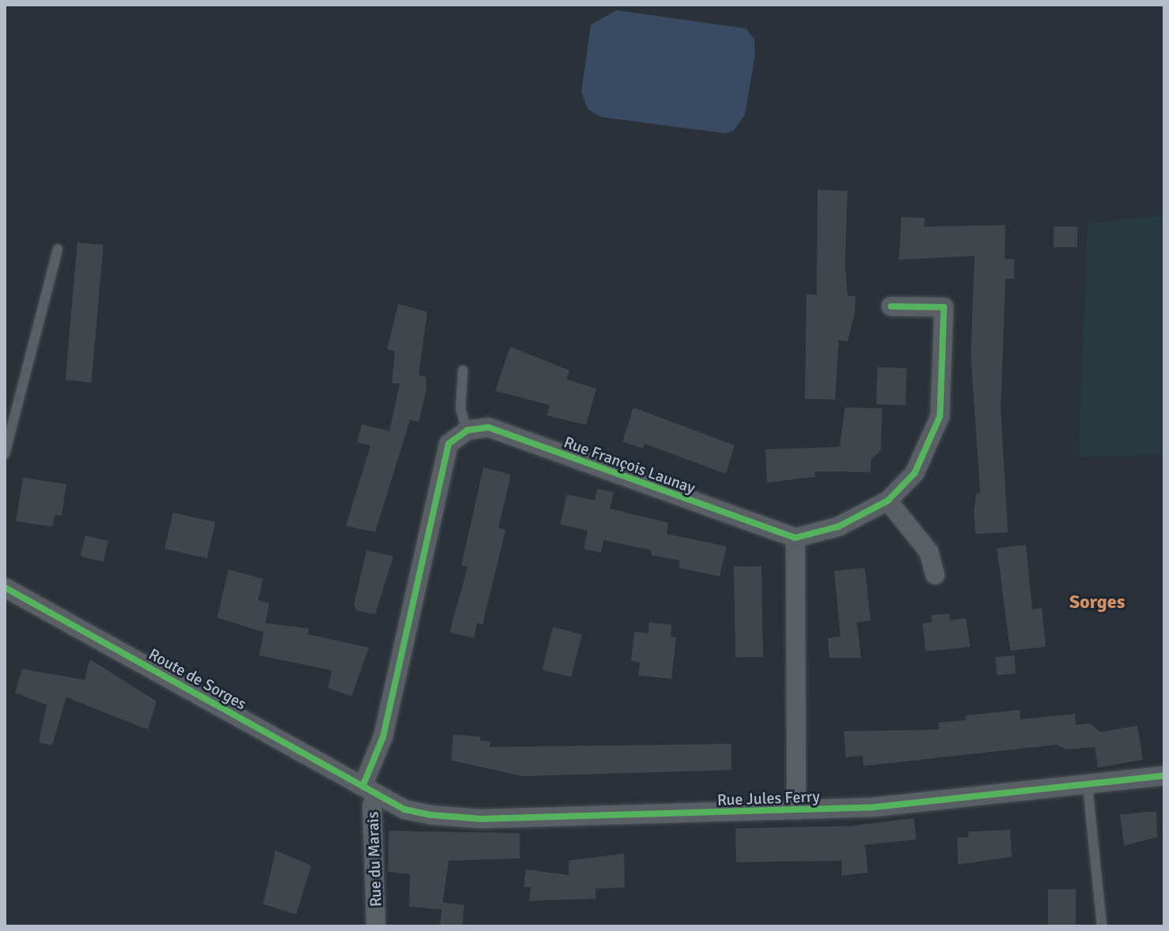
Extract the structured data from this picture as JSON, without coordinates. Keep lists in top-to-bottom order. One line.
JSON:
{"streets":{"street":["Rue François Launay","Route de Sorges","Rue Jules Ferry","Rue du Marais"]},"crossings":[["Route de Sorges","Rue Jules Ferry"],["Route de Sorges","Rue du Marais"],["Rue Jules Ferry","Rue du Marais"]],"districts":["Sorges"]}
